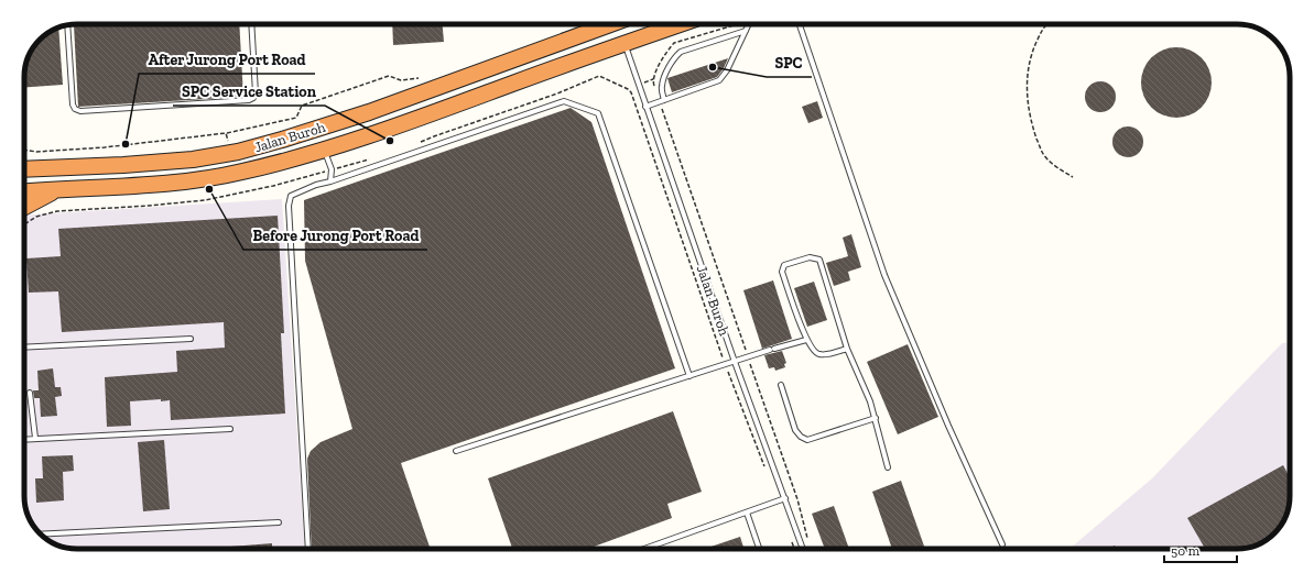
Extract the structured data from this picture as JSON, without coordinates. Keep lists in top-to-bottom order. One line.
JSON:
{"streets":{"highway":["Jalan Buroh"]},"places":["SPC","SPC Service Station","After Jurong Port Road","Before Jurong Port Road"],"scale_bar":"50 m"}
